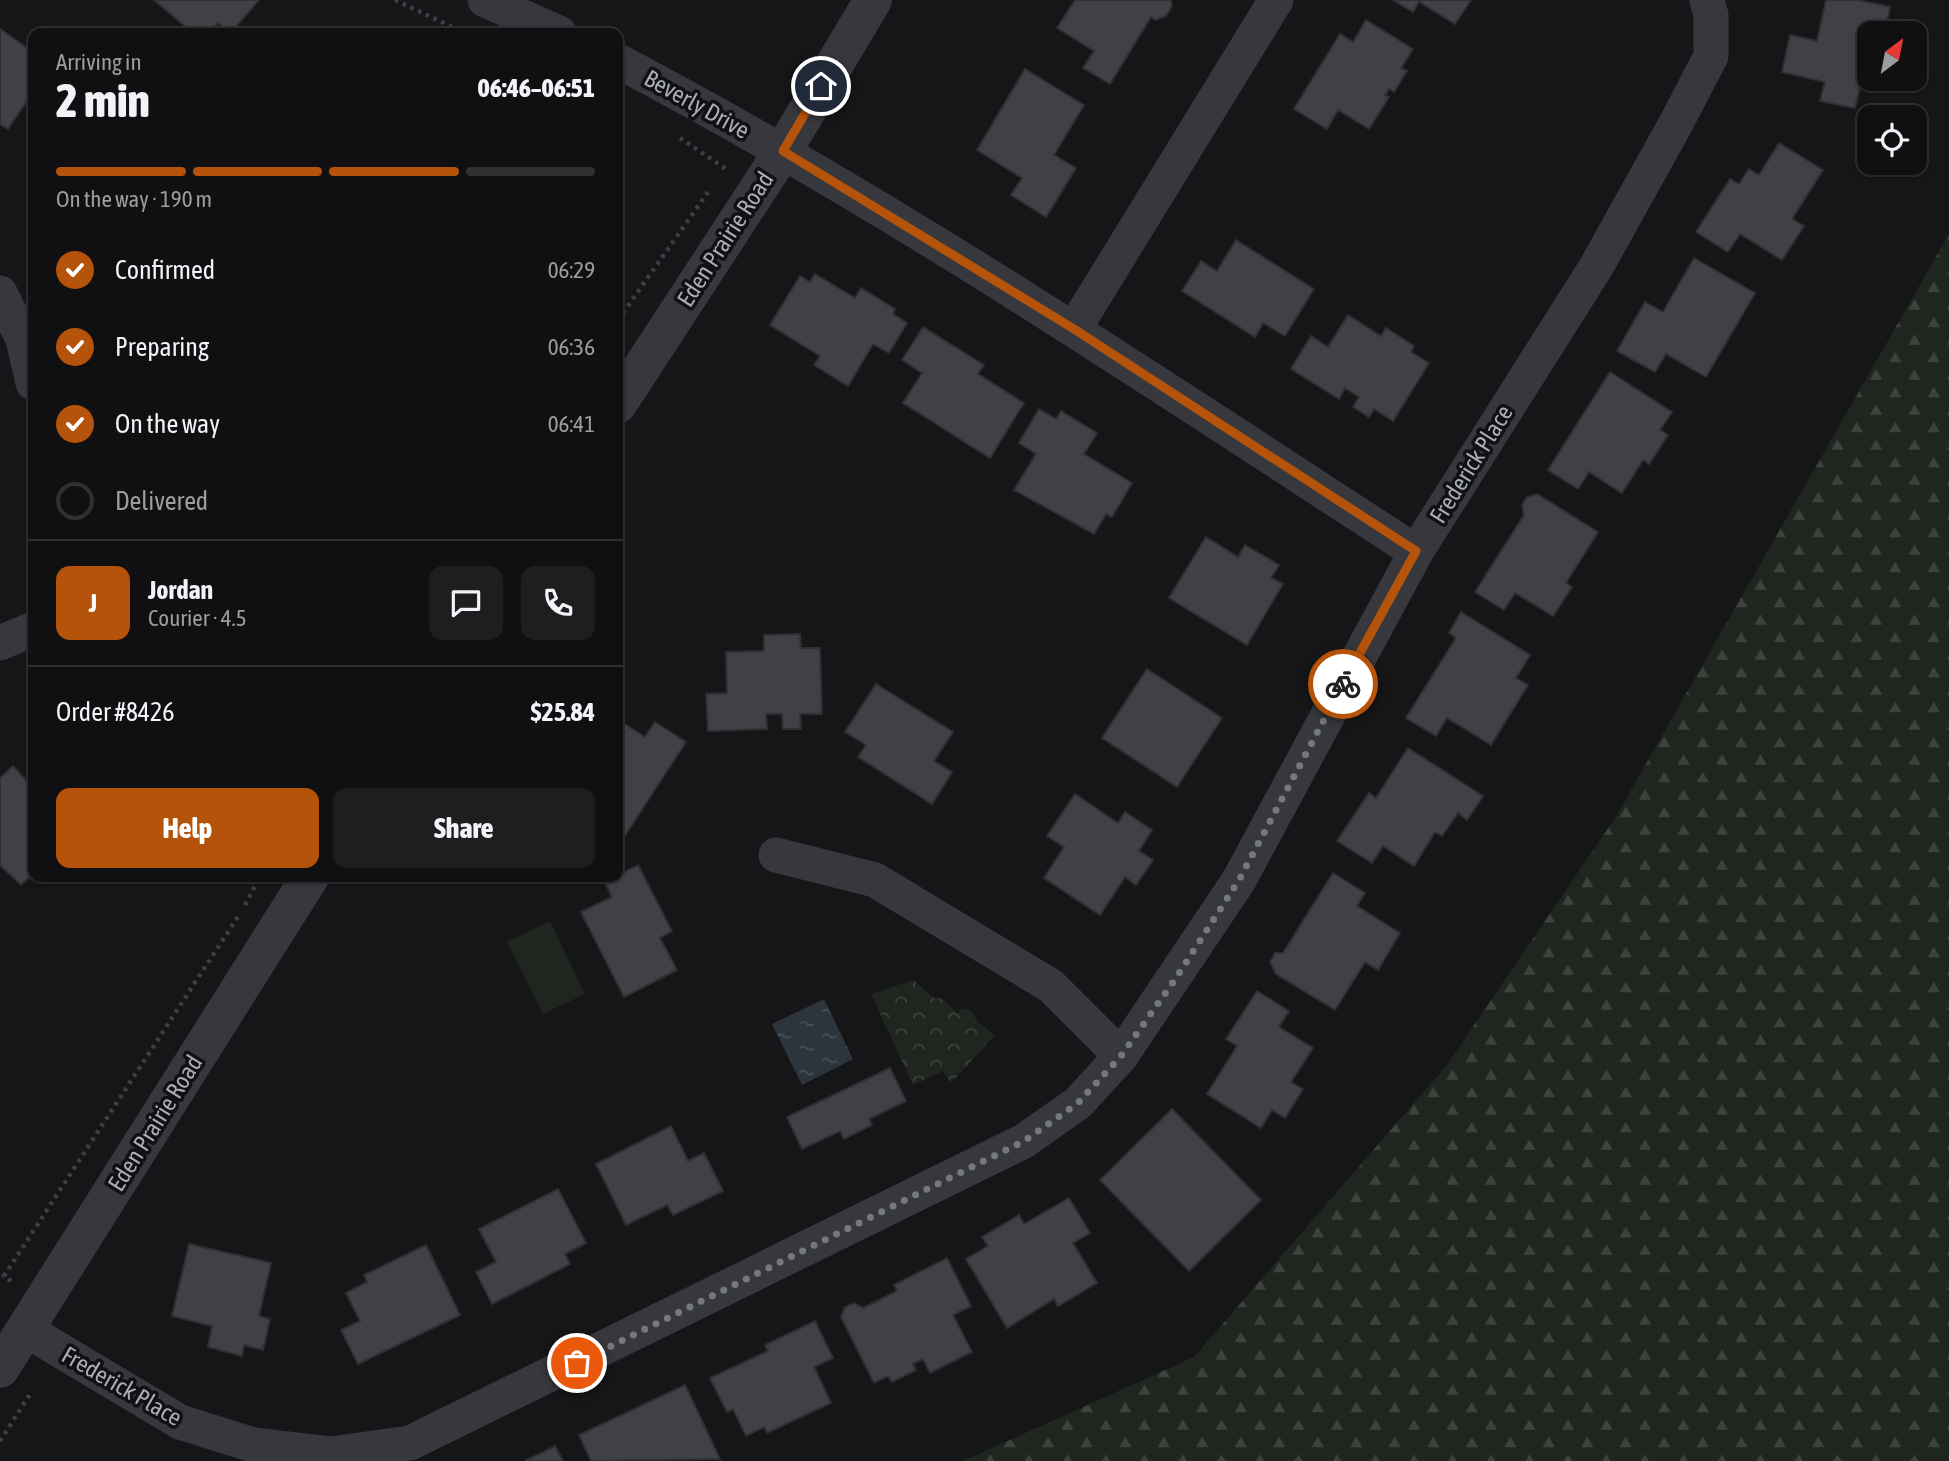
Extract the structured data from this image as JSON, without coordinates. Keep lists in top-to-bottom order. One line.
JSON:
{"streets":{"street":["Beverly Drive","Eden Prairie Road","Frederick Place"]},"crossings":[["Beverly Drive","Eden Prairie Road"],["Beverly Drive","Frederick Place"],["Eden Prairie Road","Frederick Place"]],"north":"top right","page":{"heading":["2 min","Arriving in","06:46–06:51"],"panel":["Jordan","Courier · 4.5","Order #8426","$25.84"],"bar":"On the way · 190 m","list":[["Confirmed","06:29"],["Preparing","06:36"],["On the way","06:41"],"Delivered"],"round":"J","buttons":["Help","Share"]}}
